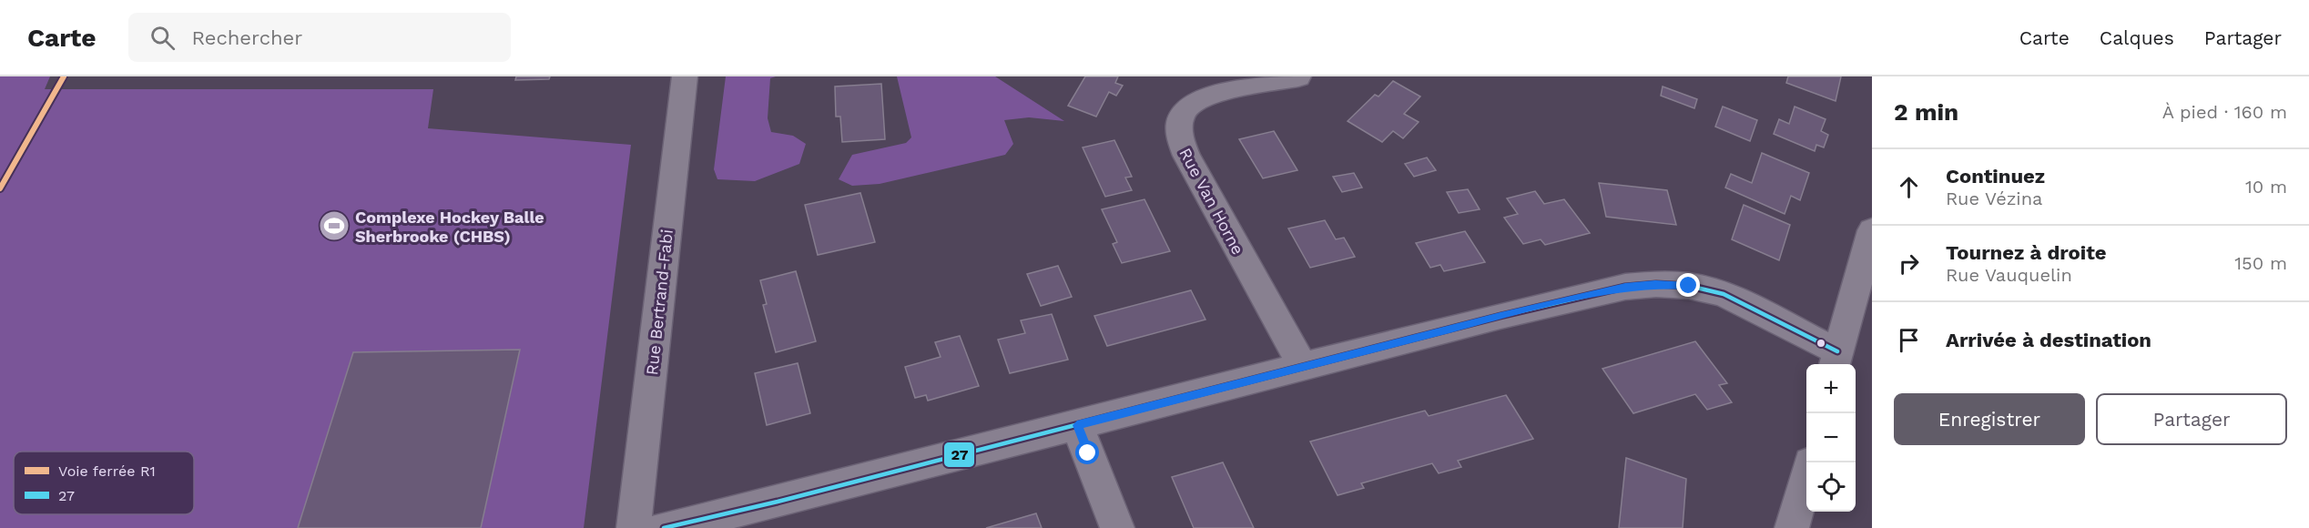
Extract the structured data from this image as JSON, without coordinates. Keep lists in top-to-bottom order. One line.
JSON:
{"streets":{"street":["Rue Van Horne","Rue Bertrand-Fabi"]},"places":{"sports":["Complexe Hockey Balle Sherbrooke (CHBS)"]},"lines":["rail line R1","transit line 27"],"legend":["Voie ferrée R1","27"],"page":{"header":"Carte","search":"Rechercher","nav":["Carte","Calques","Partager"],"heading":["2 min","À pied · 160 m"],"list":[["Continuez","Rue Vézina","10 m"],["Tournez à droite","Rue Vauquelin","150 m"],"Arrivée à destination"],"map_buttons":["+","−"],"buttons":["Enregistrer","Partager"]}}
